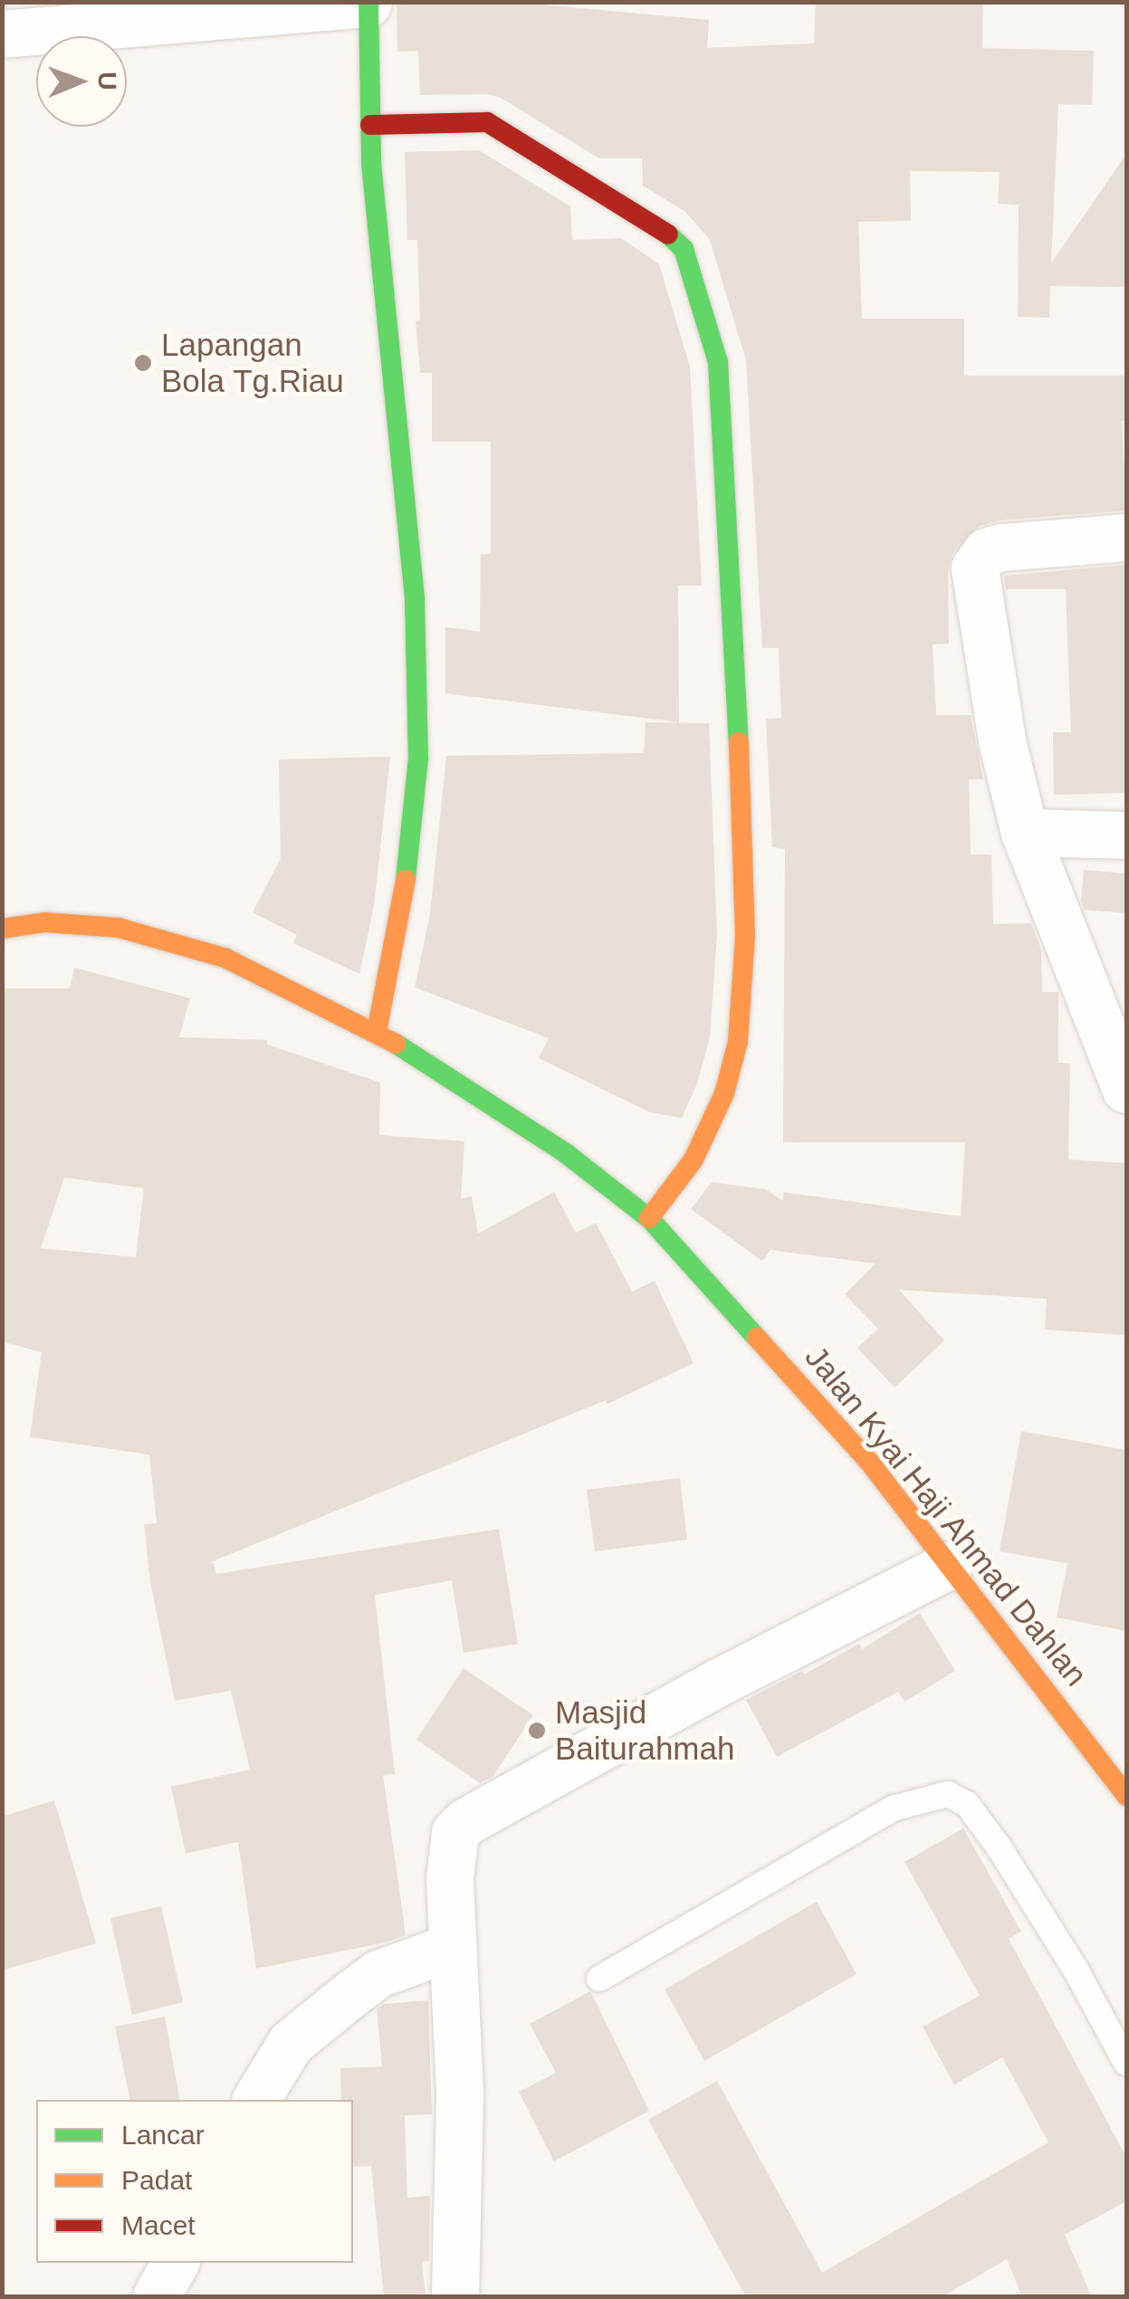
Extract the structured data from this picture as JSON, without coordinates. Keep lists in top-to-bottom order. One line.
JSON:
{"streets":{"street":["Jalan Kyai Haji Ahmad Dahlan"]},"places":["Lapangan Bola Tg.Riau","Masjid Baiturahmah"],"legend":["Lancar","Padat","Macet"],"north":"right"}
